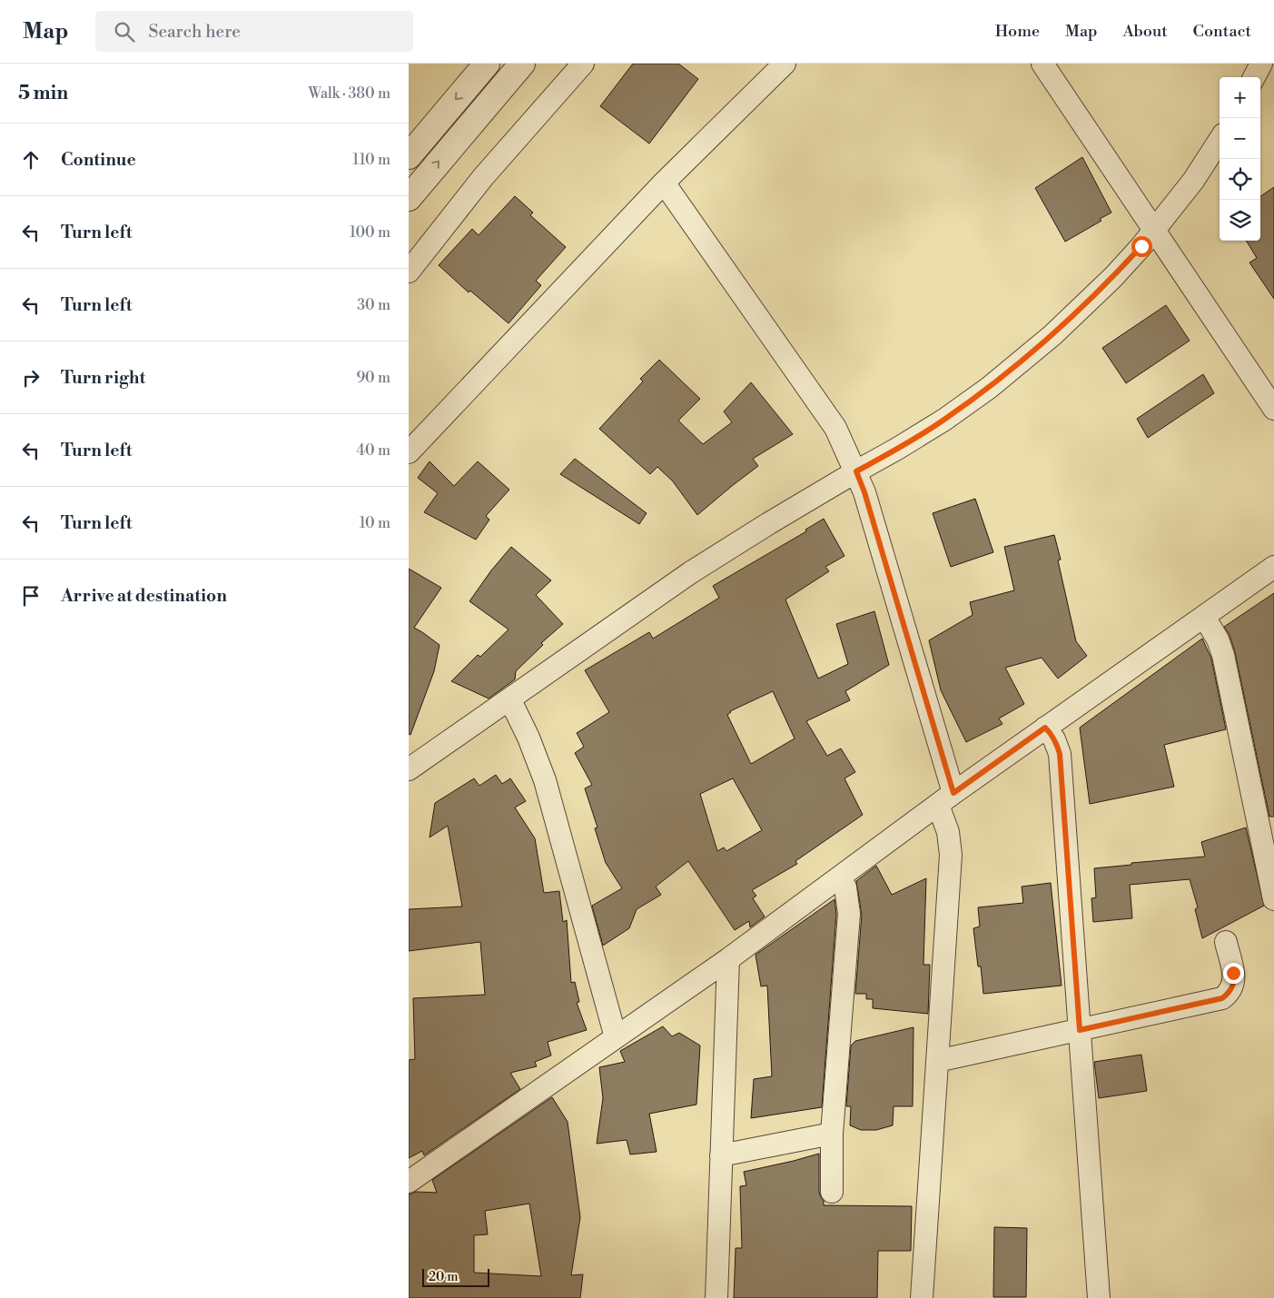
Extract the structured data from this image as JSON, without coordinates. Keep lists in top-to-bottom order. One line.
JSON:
{"scale_bar":"20 m","page":{"header":"Map","search":"Search here","nav":["Home","Map","About","Contact"],"heading":["5 min","Walk · 380 m"],"map_buttons":["+","−"],"list":[["Continue","110 m"],["Turn left","100 m"],["Turn left","30 m"],["Turn right","90 m"],["Turn left","40 m"],["Turn left","10 m"],"Arrive at destination"],"scale":"20 m"}}
